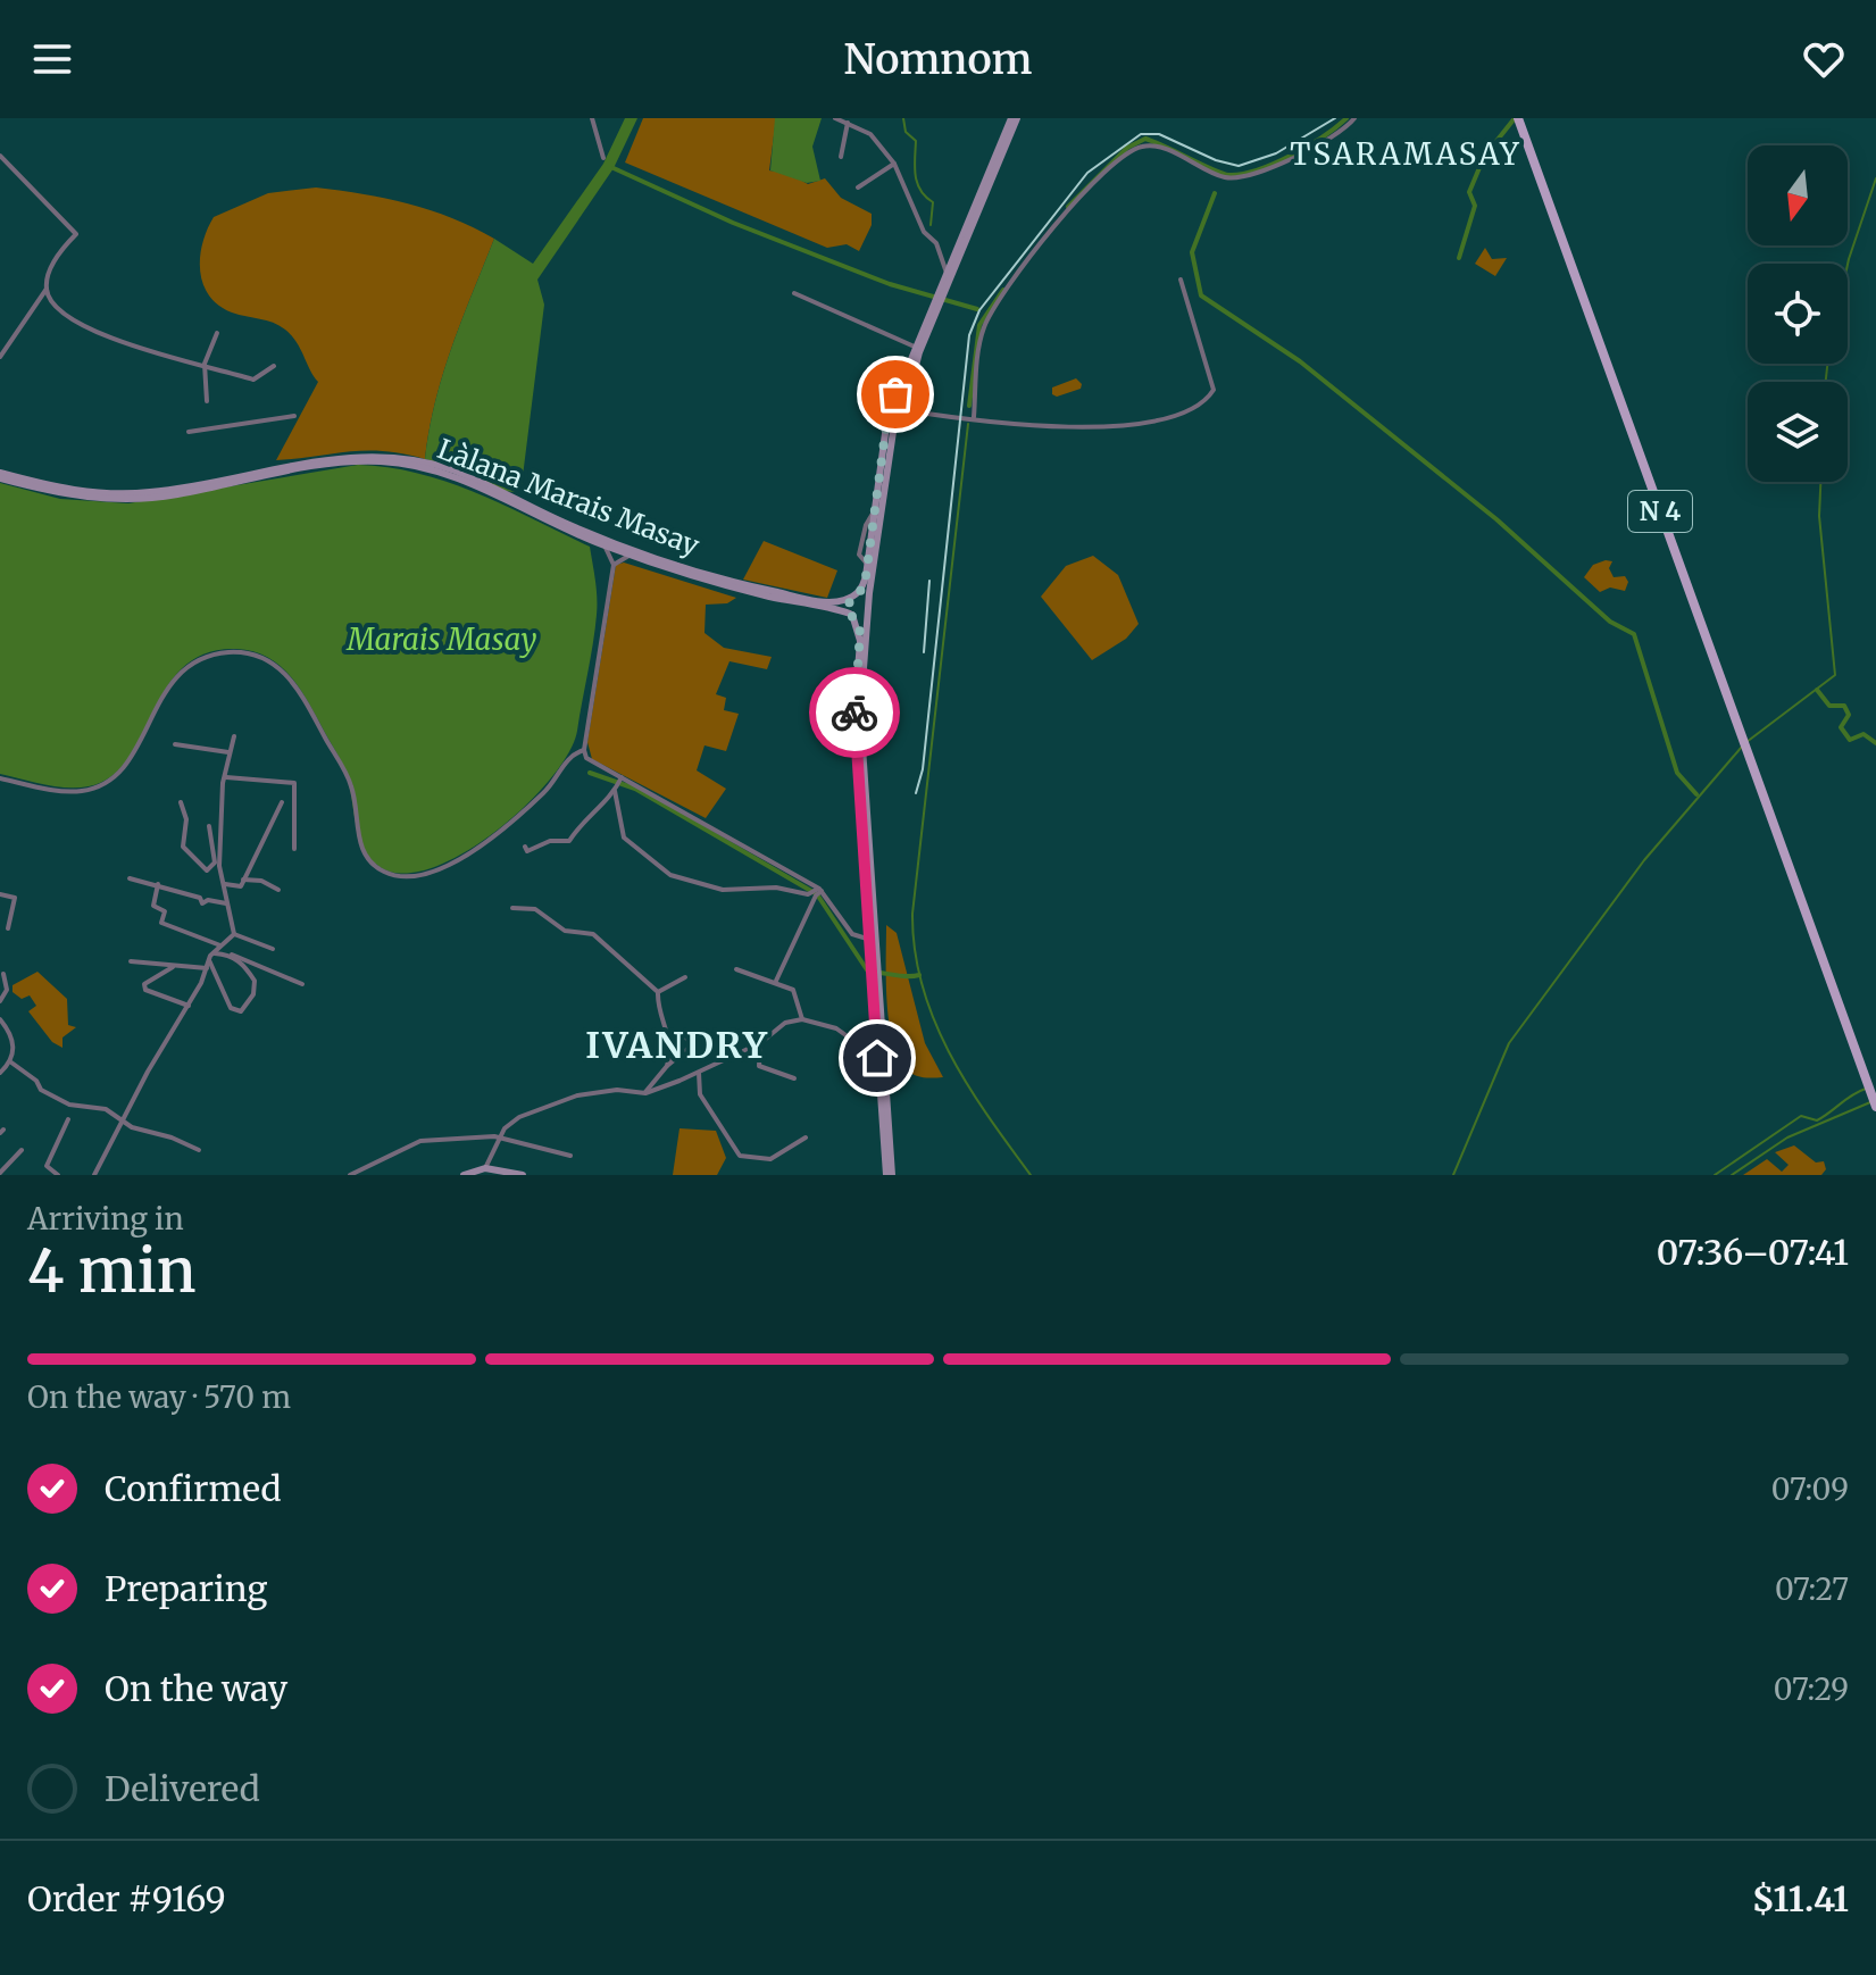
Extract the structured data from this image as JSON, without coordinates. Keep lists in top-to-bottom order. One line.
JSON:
{"streets":{"main road":["Làlana Marais Masay","N 4"]},"districts":["TSARAMASAY","IVANDRY"],"water":["Marais Masay"],"north":"bottom","page":{"header":"Nomnom","heading":["4 min","Arriving in","07:36–07:41"],"panel":["Order #9169","$11.41"],"bar":"On the way · 570 m","list":[["Confirmed","07:09"],["Preparing","07:27"],["On the way","07:29"],"Delivered"]}}
